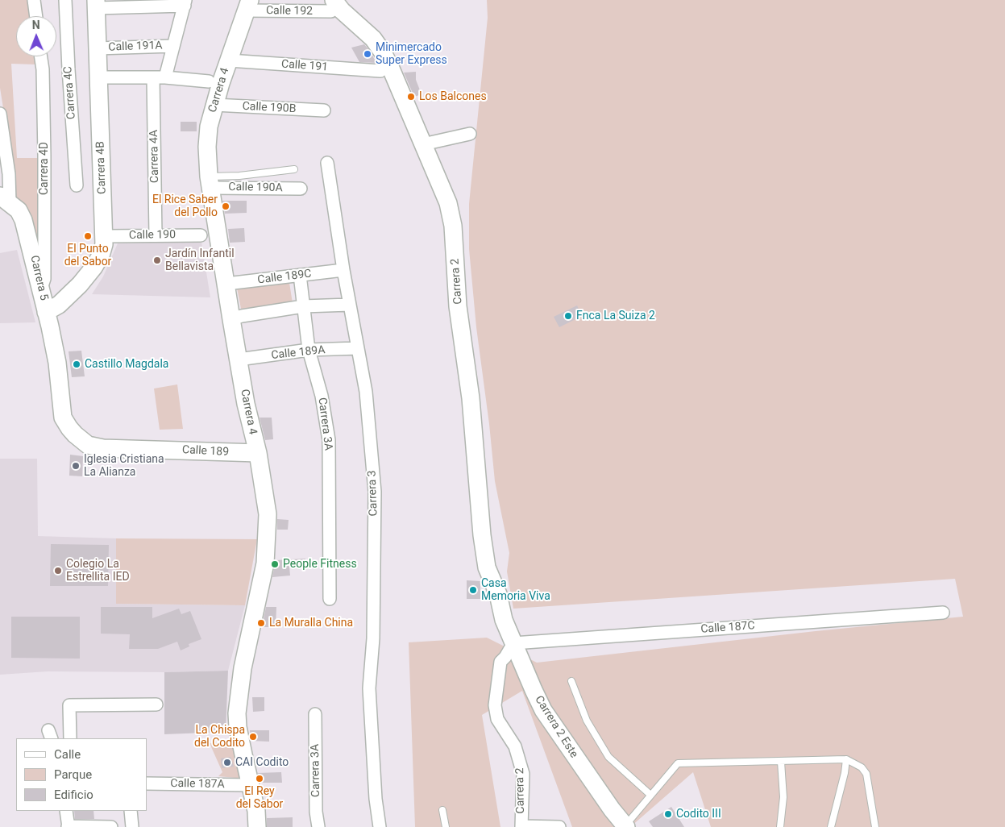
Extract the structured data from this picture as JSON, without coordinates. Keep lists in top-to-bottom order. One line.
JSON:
{"streets":{"main road":["Carrera 4","Carrera 4B","Carrera 5","Carrera 2","Calle 189","Carrera 2 Este"],"street":["Calle 192","Calle 191A","Calle 191","Carrera 4C","Calle 190B","Carrera 4A","Carrera 4D","Calle 190A","Calle 190","Calle 189C","Calle 189A","Carrera 3A","Carrera 3","Calle 187C","Calle 187A"]},"crossings":[["Calle 192","Carrera 4"],["Calle 192","Carrera 2"],["Calle 191A","Carrera 4B"],["Calle 191","Carrera 4"],["Carrera 4","Calle 190B"],["Carrera 4","Calle 190A"],["Carrera 4","Calle 189C"],["Carrera 4","Calle 189A"],["Carrera 4","Calle 189"],["Carrera 4","Calle 187A"],["Carrera 4A","Calle 190"],["Carrera 4B","Calle 190"],["Carrera 4B","Carrera 5"],["Carrera 4D","Carrera 5"],["Calle 189C","Carrera 3A"],["Calle 189C","Carrera 3"],["Carrera 5","Calle 189"],["Carrera 2","Calle 187C"],["Carrera 2","Carrera 2 Este"],["Calle 189A","Carrera 3A"],["Calle 189A","Carrera 3"],["Calle 187C","Carrera 2 Este"]],"places":["Minimercado Super Express","Los Balcones","El Rice Saber del Pollo","El Punto del Sabor","Jardín Infantil Bellavista","Fnca La Suiza 2","Castillo Magdala","Iglesia Cristiana La Alianza","People Fitness","Colegio La Estrellita IED","Casa Memoria Viva","La Muralla China","La Chispa del Codito","CAI Codito","El Rey del Sabor","Codito III"],"legend":["Calle","Parque","Edificio"],"north":"top"}
